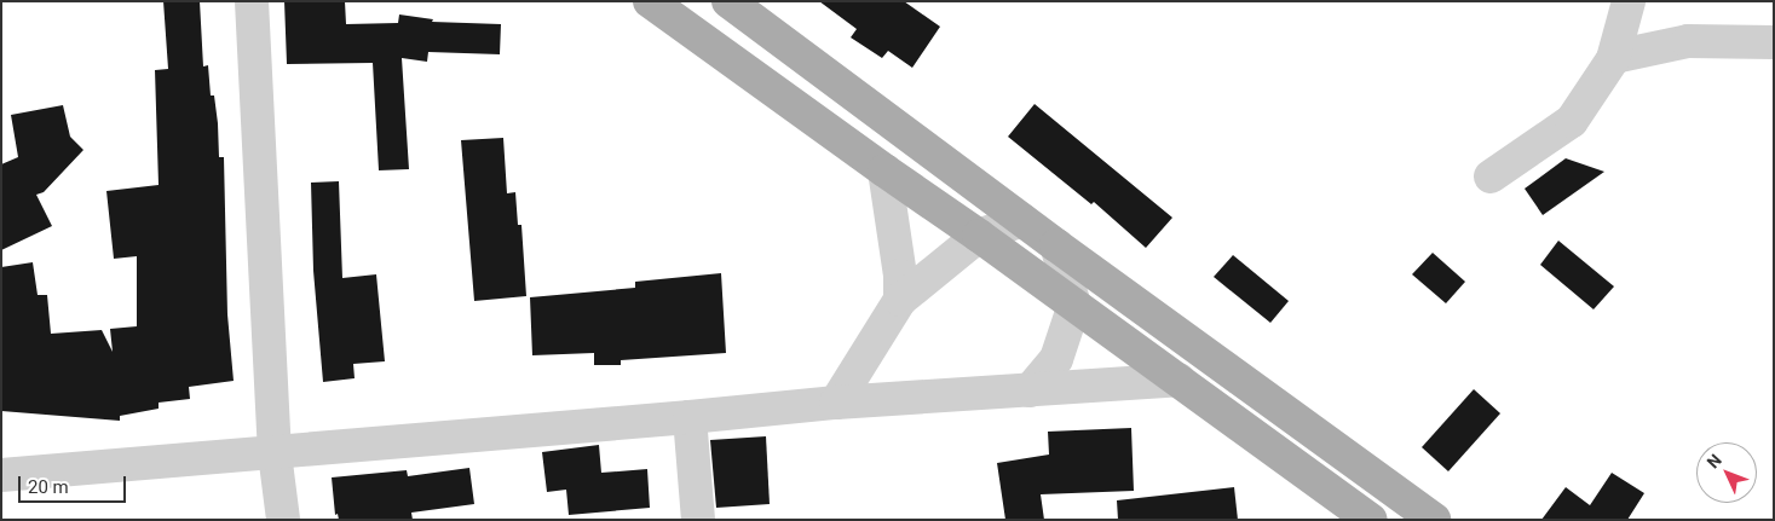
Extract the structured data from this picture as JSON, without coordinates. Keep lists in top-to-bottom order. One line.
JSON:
{"scale_bar":"20 m","north":"top left"}
